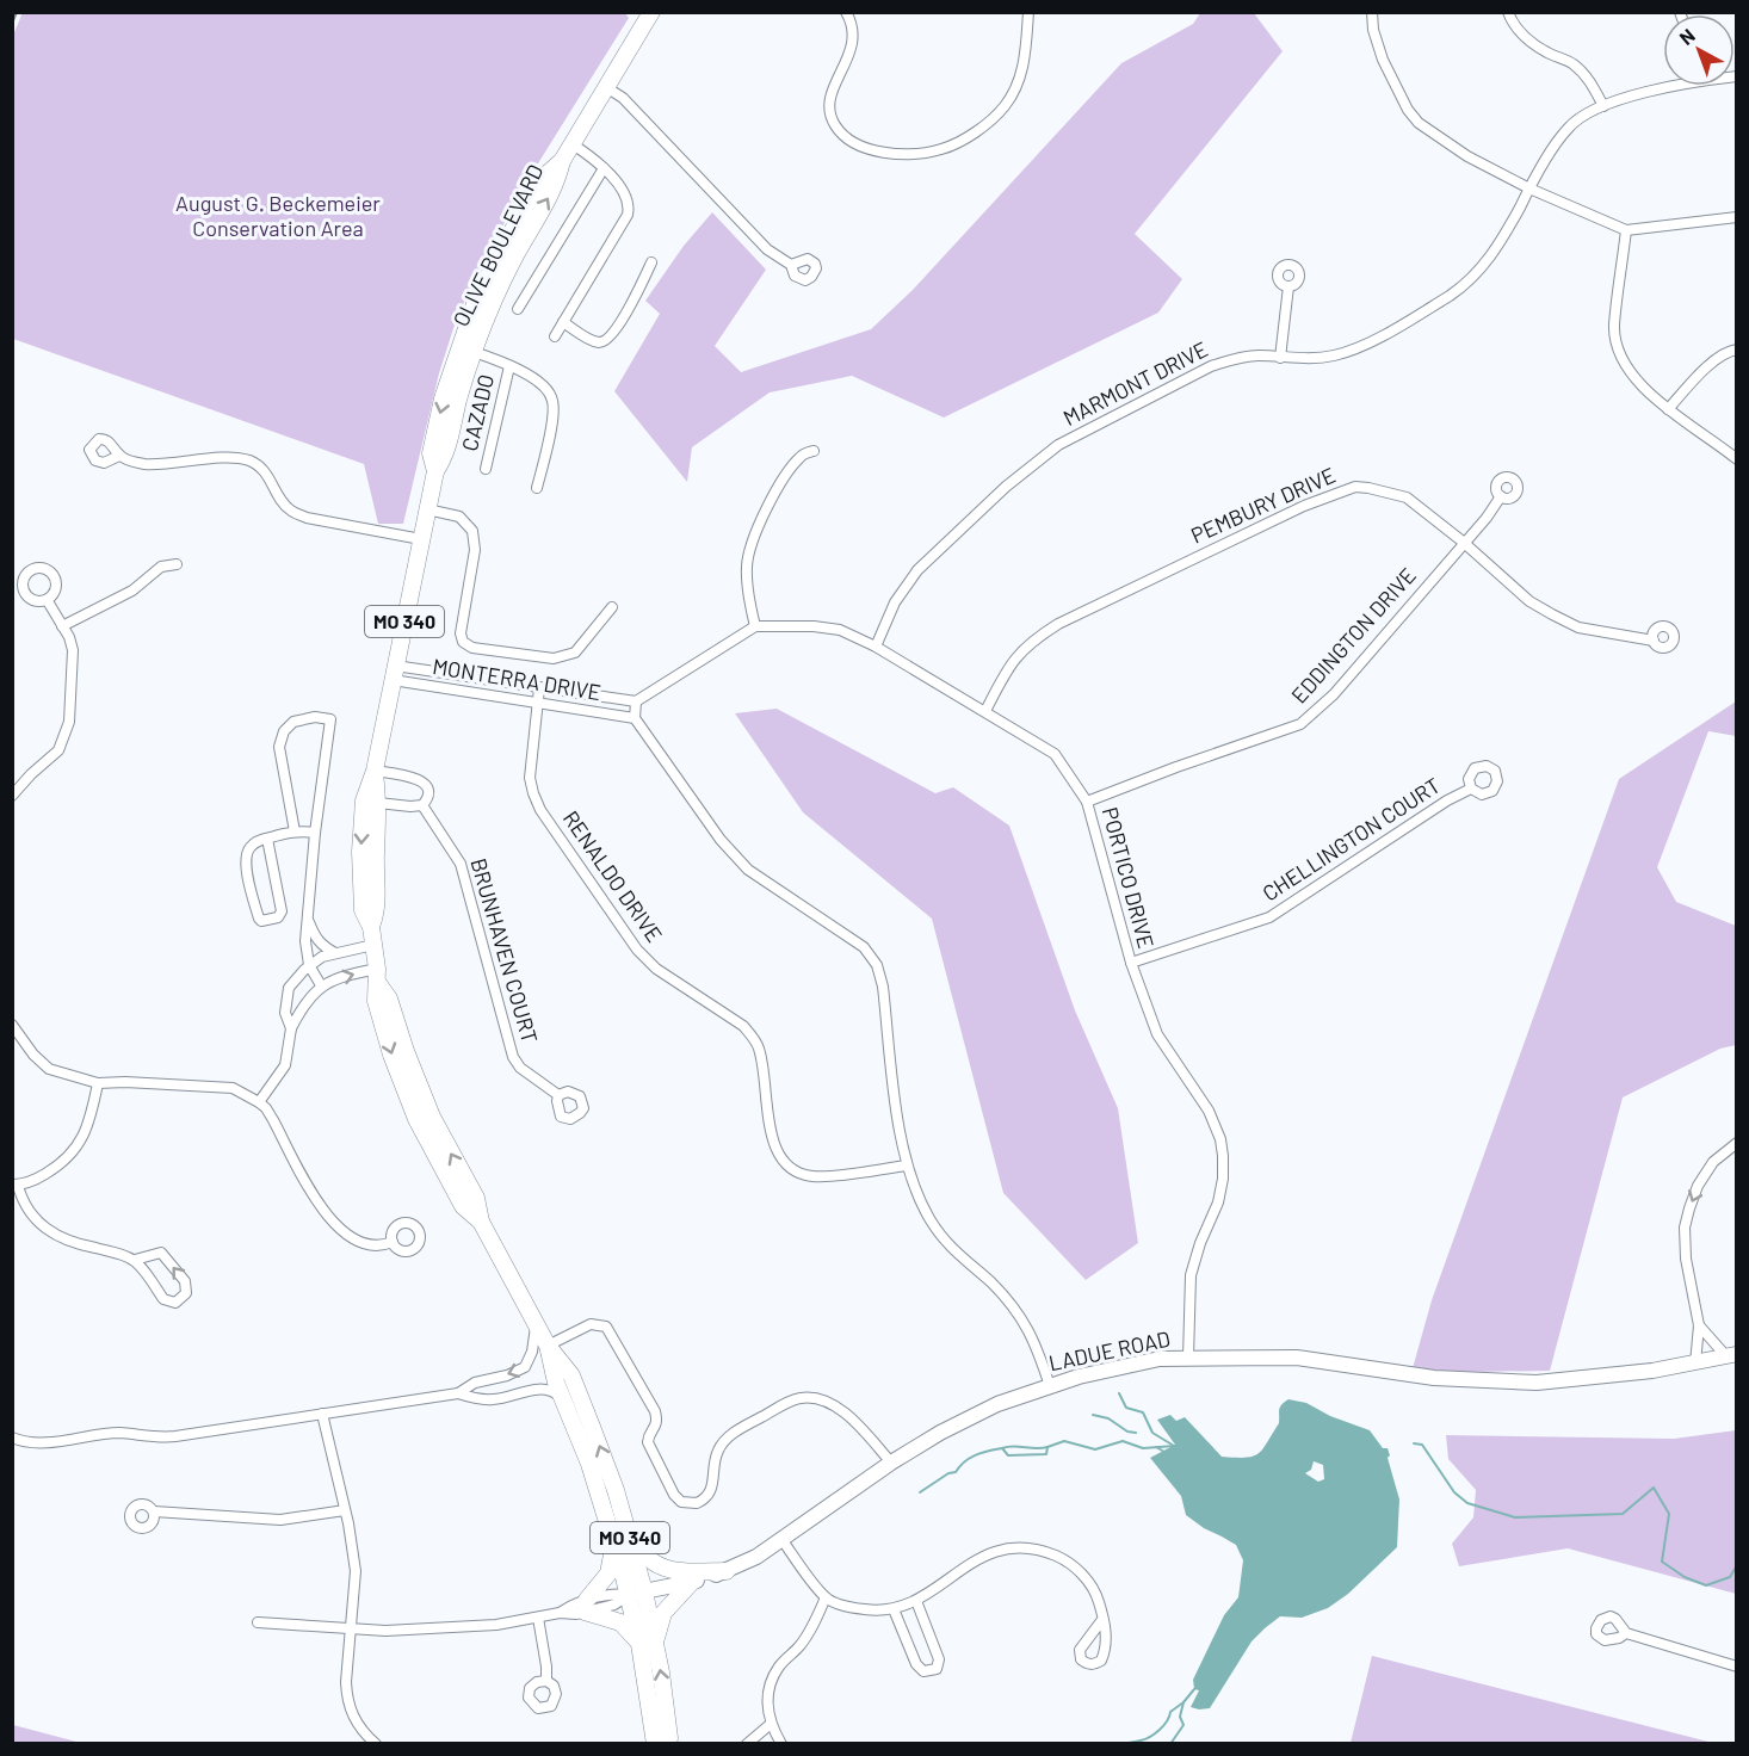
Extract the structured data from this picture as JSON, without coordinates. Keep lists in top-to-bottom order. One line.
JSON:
{"streets":{"main road":["OLIVE BOULEVARD","MO 340","LADUE ROAD"],"street":["MARMONT DRIVE","CAZADO","PEMBURY DRIVE","EDDINGTON DRIVE","MONTERRA DRIVE","CHELLINGTON COURT","RENALDO DRIVE","PORTICO DRIVE","BRUNHAVEN COURT"]},"crossings":[["OLIVE BOULEVARD","MONTERRA DRIVE"],["OLIVE BOULEVARD","BRUNHAVEN COURT"],["OLIVE BOULEVARD","LADUE ROAD"],["MARMONT DRIVE","PORTICO DRIVE"],["PEMBURY DRIVE","EDDINGTON DRIVE"],["PEMBURY DRIVE","PORTICO DRIVE"],["EDDINGTON DRIVE","PORTICO DRIVE"],["MONTERRA DRIVE","RENALDO DRIVE"],["CHELLINGTON COURT","PORTICO DRIVE"],["PORTICO DRIVE","LADUE ROAD"]],"parks":["August G. Beckemeier Conservation Area"],"north":"top left"}
